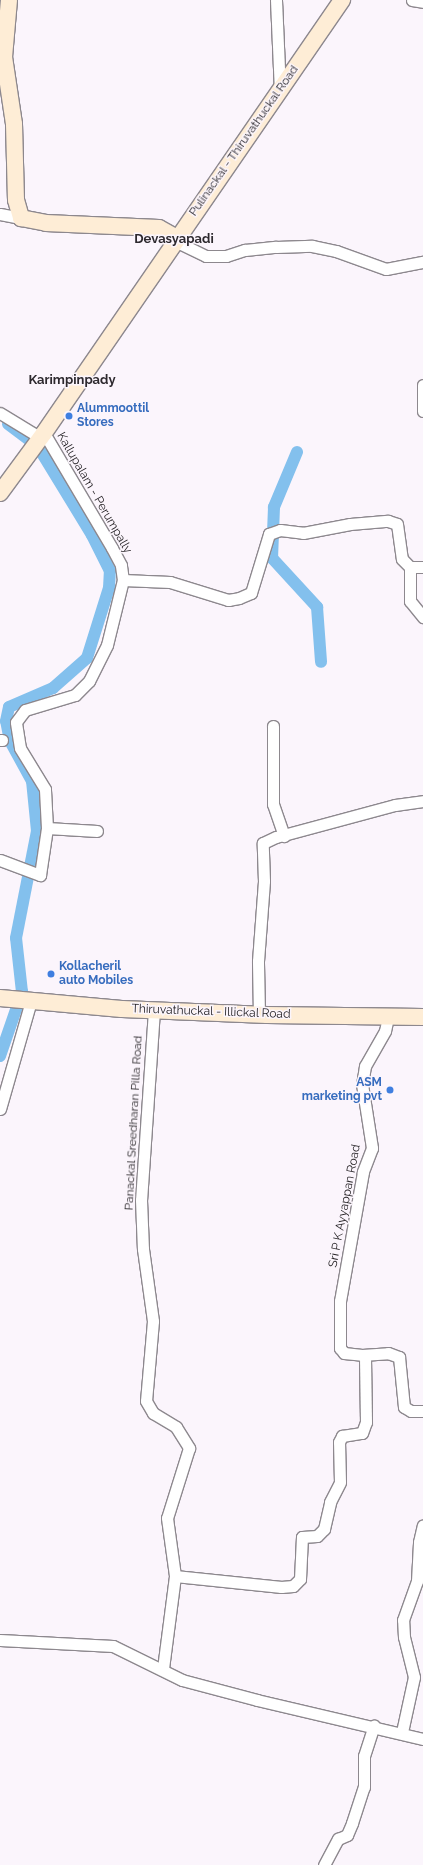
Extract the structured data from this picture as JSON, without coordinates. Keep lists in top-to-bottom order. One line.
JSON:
{"streets":{"main road":["Pulinackal - Thiruvathuckal Road","Thiruvathuckal - Illickal Road"],"street":["Kallupalam - Perumpally","Panackal Sreedharan Pilla Road","Sri P K Ayyappan Road"]},"crossings":[["Pulinackal - Thiruvathuckal Road","Kallupalam - Perumpally"],["Thiruvathuckal - Illickal Road","Panackal Sreedharan Pilla Road"],["Thiruvathuckal - Illickal Road","Sri P K Ayyappan Road"]],"districts":["Devasyapadi","Karimpinpady"],"places":["Alummoottil Stores","Kollacheril auto Mobiles","ASM marketing pvt"]}
